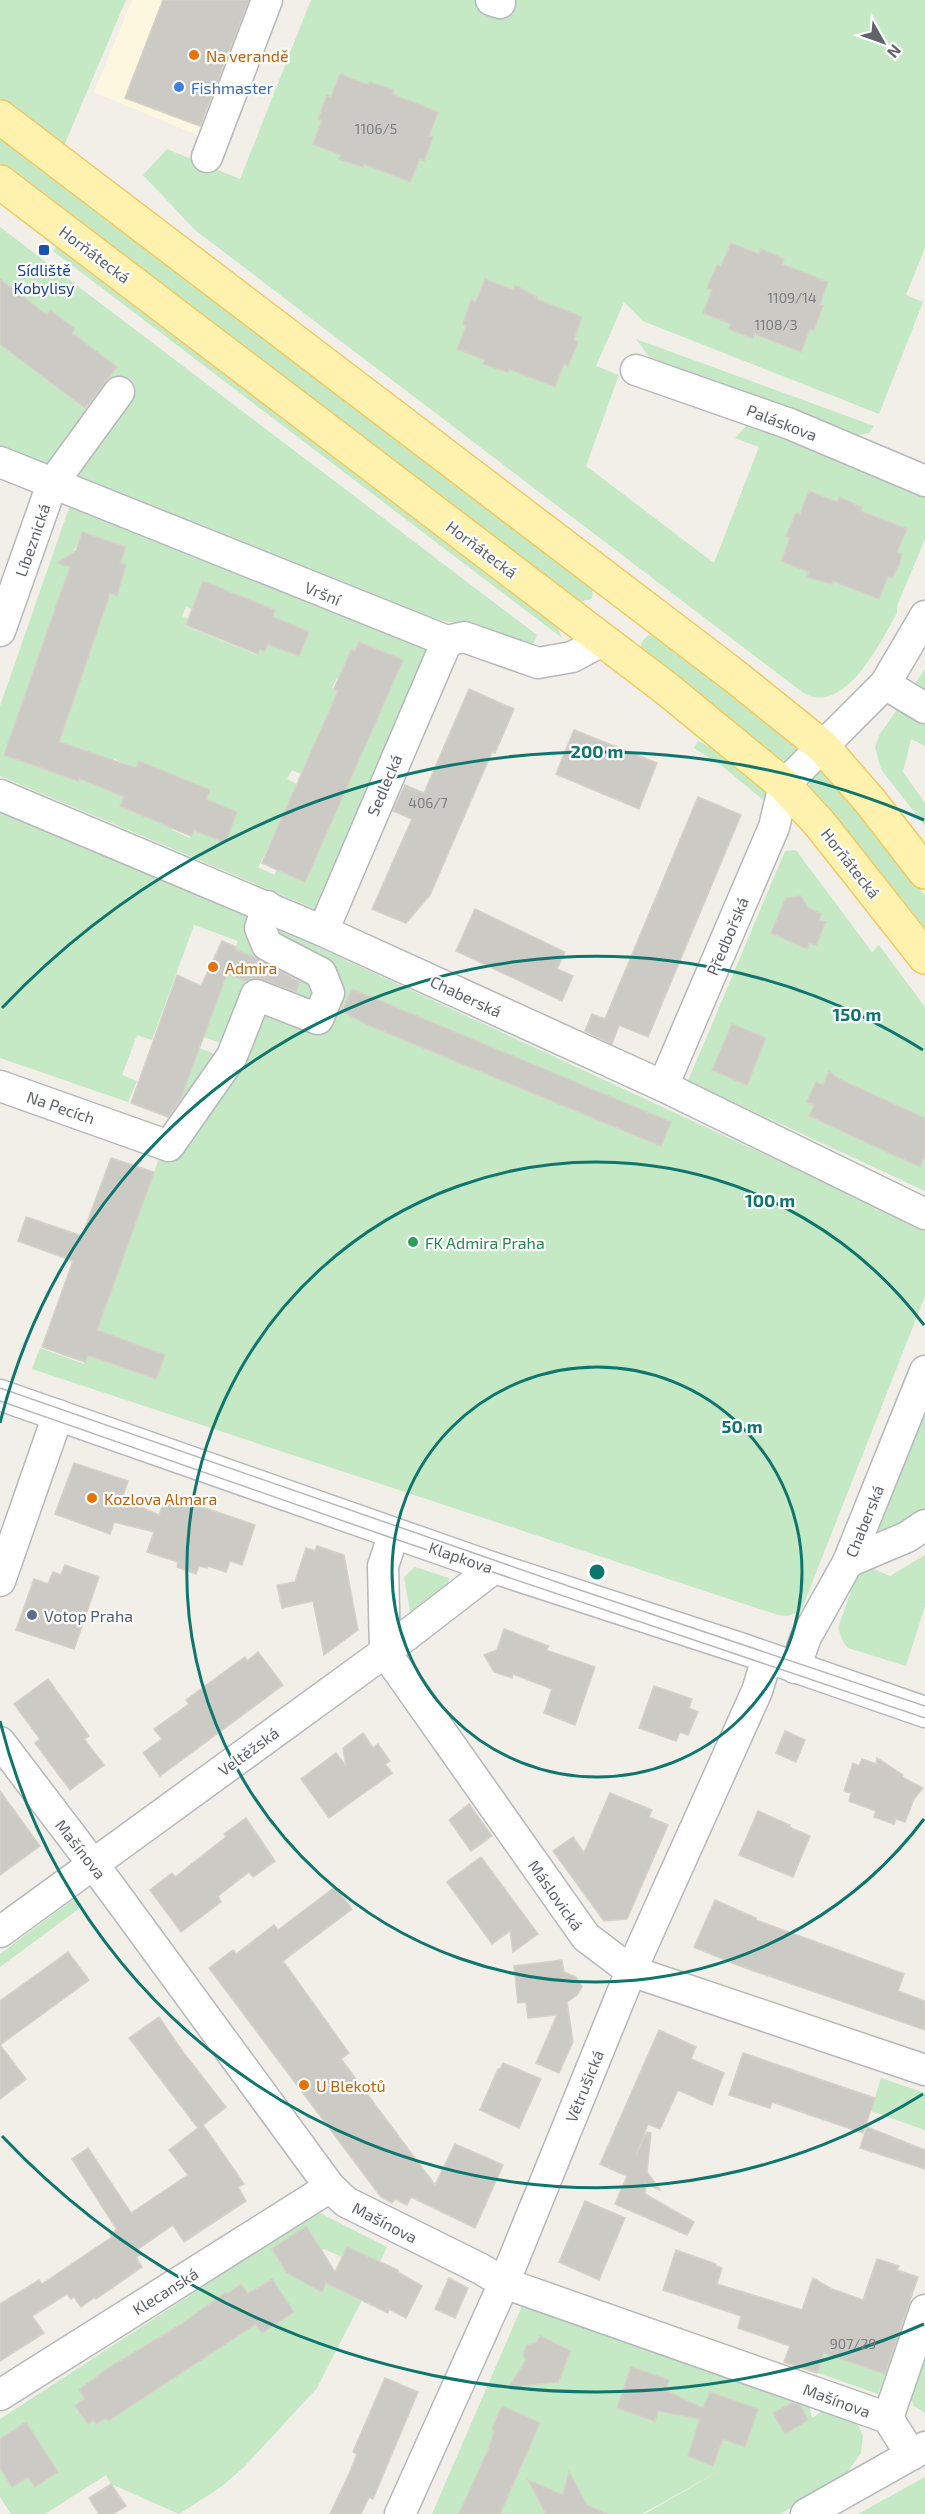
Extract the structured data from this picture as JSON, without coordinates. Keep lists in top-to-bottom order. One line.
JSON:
{"streets":{"main road":["Horňátecká","Vršní"],"street":["Paláskova","Líbeznická","Sedlecká","Předbořská","Chaberská","Na Pecích","Klapkova","Veltěžská","Mašínova","Máslovická","Větrušická","Klecanská"]},"crossings":[["Horňátecká","Vršní"],["Horňátecká","Předbořská"],["Líbeznická","Vršní"],["Vršní","Sedlecká"],["Sedlecká","Chaberská"],["Předbořská","Chaberská"],["Chaberská","Na Pecích"],["Chaberská","Klapkova"],["Klapkova","Veltěžská"],["Klapkova","Větrušická"],["Veltěžská","Mašínova"],["Veltěžská","Máslovická"],["Mašínova","Větrušická"],["Mašínova","Klecanská"],["Máslovická","Větrušická"]],"places":{"other":["Na verandě","Fishmaster","Admira","FK Admira Praha","Kozlova Almara","Votop Praha","U Blekotů"],"transit":["Sídliště Kobylisy"]},"house_numbers":["1106/5","1109/14","1108/3","406/7","907/29"],"north":"bottom right","rings":["200 m","150 m","100 m","50 m"]}
